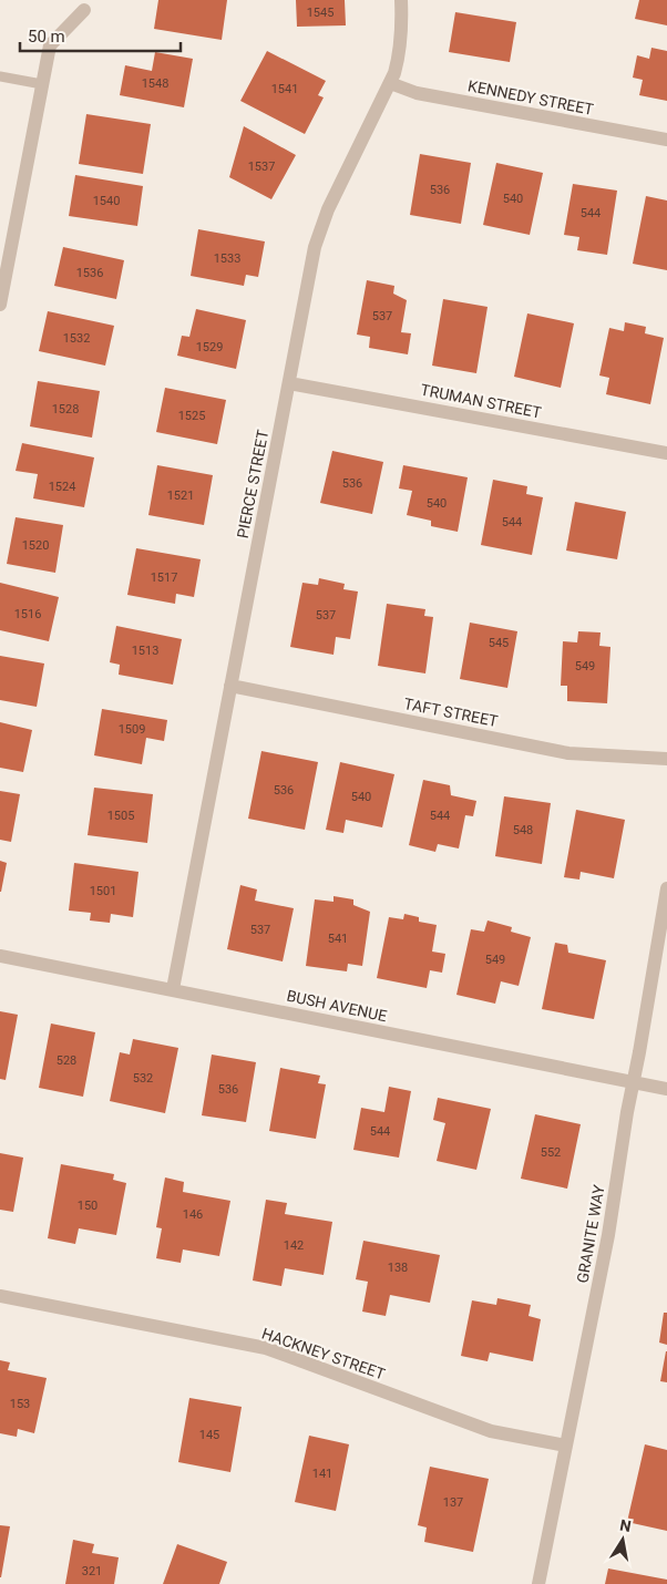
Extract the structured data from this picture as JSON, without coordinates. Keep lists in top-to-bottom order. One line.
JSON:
{"streets":{"street":["KENNEDY STREET","TRUMAN STREET","PIERCE STREET","TAFT STREET","BUSH AVENUE","GRANITE WAY","HACKNEY STREET"]},"crossings":[["KENNEDY STREET","PIERCE STREET"],["TRUMAN STREET","PIERCE STREET"],["PIERCE STREET","TAFT STREET"],["PIERCE STREET","BUSH AVENUE"],["BUSH AVENUE","GRANITE WAY"],["GRANITE WAY","HACKNEY STREET"]],"house_numbers":["1545","1548","1541","1537","536","540","1540","544","1533","1536","537","1532","1529","1528","1525","536","1524","1521","540","544","1520","1517","1516","537","545","1513","549","1509","536","540","1505","544","548","1501","537","541","549","528","532","536","544","552","150","146","142","138","153","145","141","137","321"],"scale_bar":"50 m","north":"top"}
